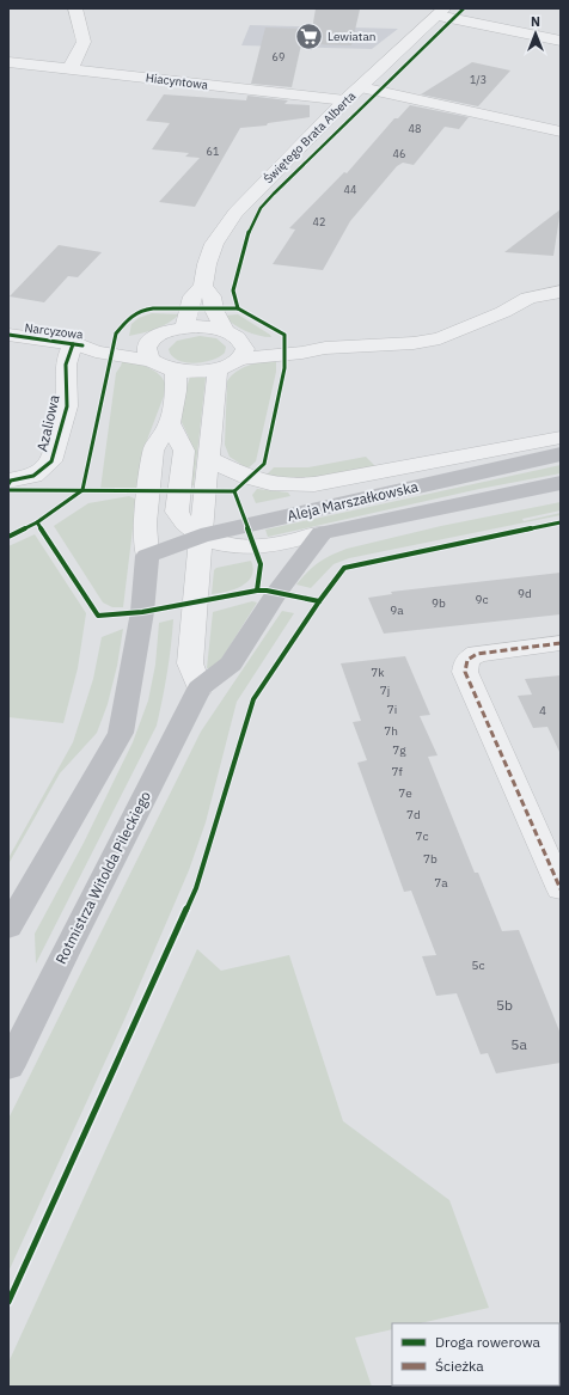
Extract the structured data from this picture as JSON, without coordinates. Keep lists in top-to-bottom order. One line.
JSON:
{"streets":{"main road":["Aleja Marszałkowska","Rotmistrza Witolda Pileckiego"],"street":["Hiacyntowa","Świętego Brata Alberta","Narcyzowa","Azaliowa"]},"crossings":[["Hiacyntowa","Świętego Brata Alberta"],["Świętego Brata Alberta","Narcyzowa"],["Narcyzowa","Azaliowa"],["Aleja Marszałkowska","Rotmistrza Witolda Pileckiego"]],"places":{"supermarket":["Lewiatan"]},"house_numbers":["69","1/3","48","61","46","44","42","9d","9c","9b","9a","7k","7j","7i","4","7h","7g","7f","7e","7d","7c","7b","7a","5c","5b","5a"],"legend":["Droga rowerowa","Ścieżka"],"north":"top"}
